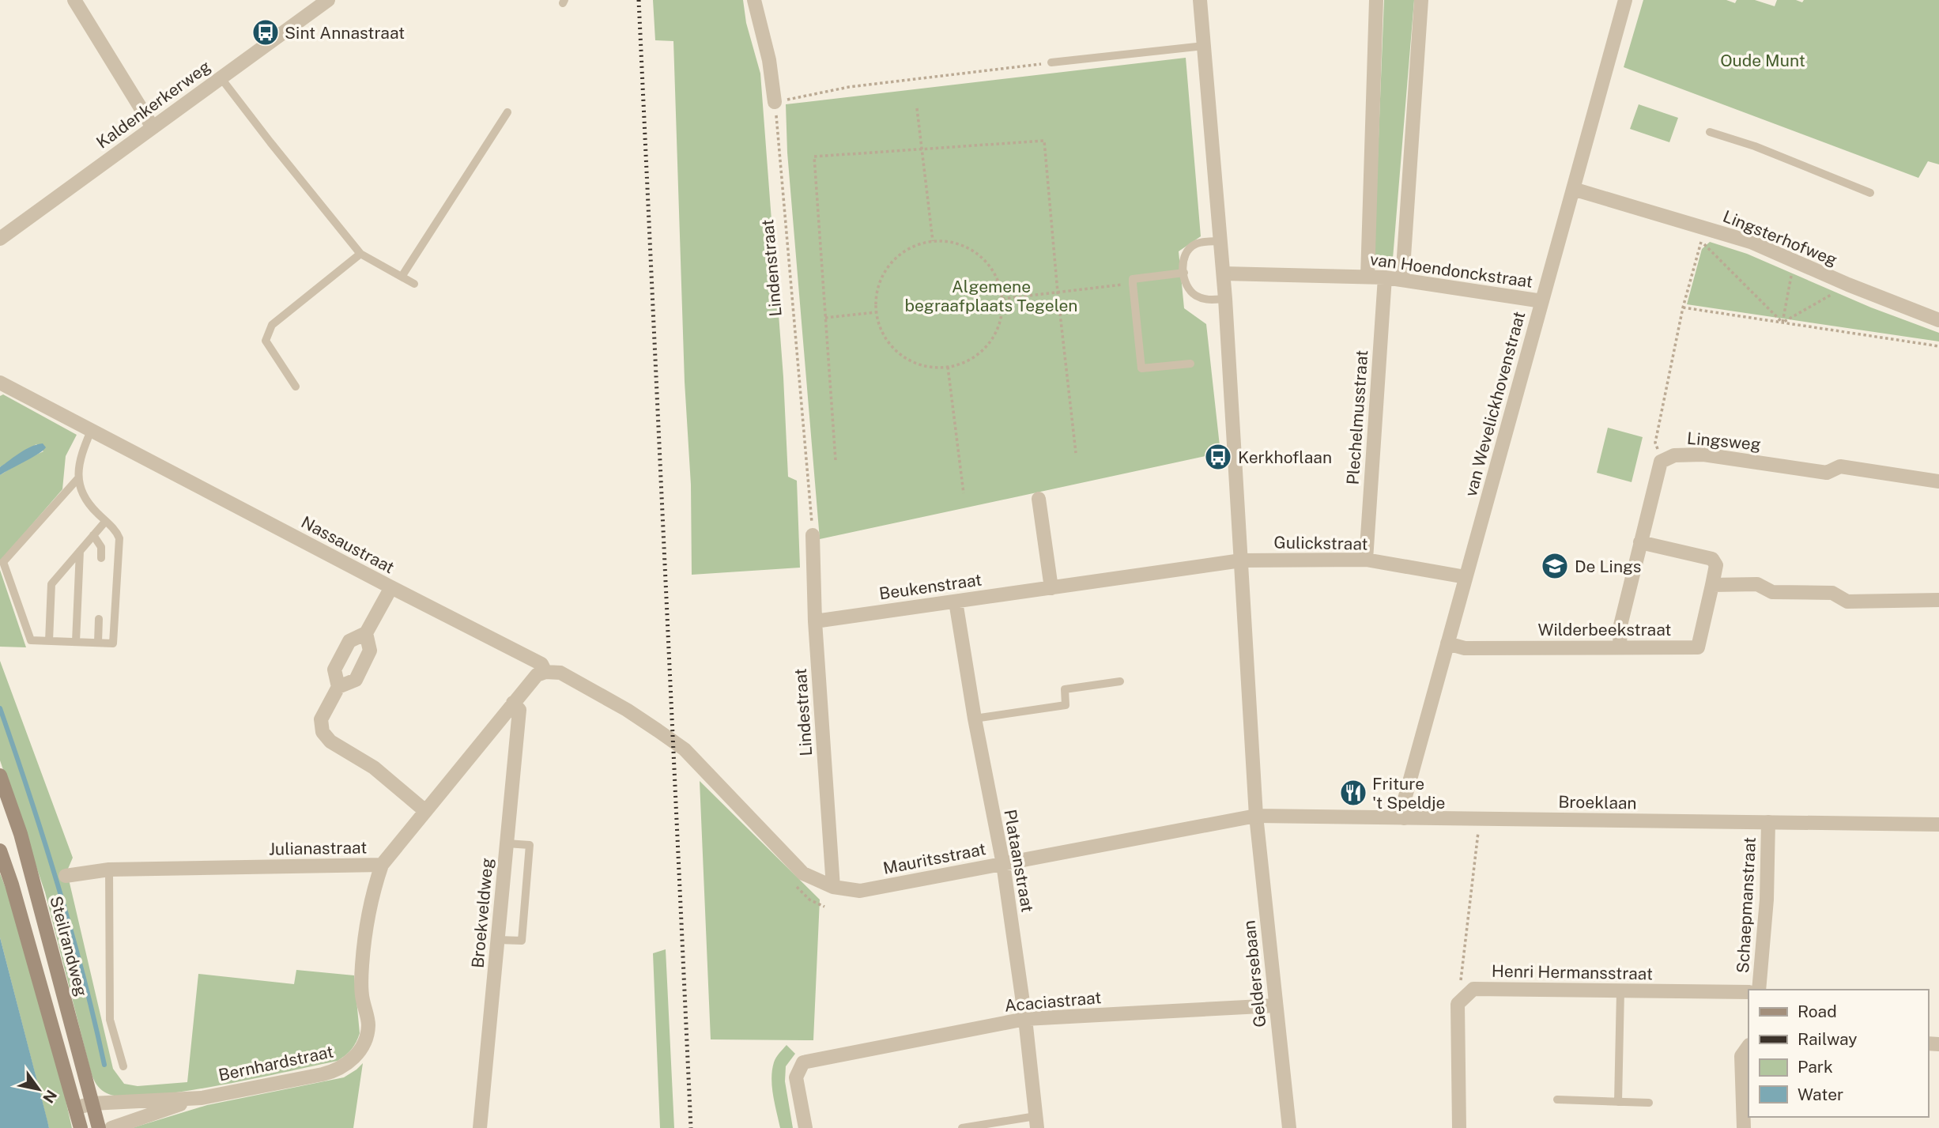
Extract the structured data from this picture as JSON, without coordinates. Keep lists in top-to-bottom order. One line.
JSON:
{"streets":{"main road":["Steilrandweg"],"street":["Kaldenkerkerweg","Lingsterhofweg","van Hoendonckstraat","van Wevelickhovenstraat","Plechelmusstraat","Lingsweg","Gulickstraat","Nassaustraat","Beukenstraat","Wilderbeekstraat","Lindestraat","Broeklaan","Julianastraat","Mauritsstraat","Plataanstraat","Schaepmanstraat","Broekveldweg","Henri Hermansstraat","Geldersebaan","Acaciastraat","Bernhardstraat"],"path":["Lindenstraat"]},"crossings":[["Lingsterhofweg","van Wevelickhovenstraat"],["Lindenstraat","Lindestraat"],["van Hoendonckstraat","van Wevelickhovenstraat"],["van Hoendonckstraat","Plechelmusstraat"],["van Wevelickhovenstraat","Gulickstraat"],["van Wevelickhovenstraat","Wilderbeekstraat"],["van Wevelickhovenstraat","Broeklaan"],["Plechelmusstraat","Gulickstraat"],["Gulickstraat","Beukenstraat"],["Nassaustraat","Julianastraat"],["Nassaustraat","Mauritsstraat"],["Beukenstraat","Lindestraat"],["Beukenstraat","Plataanstraat"],["Lindestraat","Mauritsstraat"],["Broeklaan","Mauritsstraat"],["Broeklaan","Schaepmanstraat"],["Broeklaan","Geldersebaan"],["Julianastraat","Broekveldweg"],["Julianastraat","Bernhardstraat"],["Mauritsstraat","Plataanstraat"],["Mauritsstraat","Geldersebaan"],["Plataanstraat","Acaciastraat"],["Steilrandweg","Bernhardstraat"],["Geldersebaan","Acaciastraat"]],"parks":["Oude Munt","Algemene begraafplaats Tegelen"],"places":{"bus stop":["Sint Annastraat","Kerkhoflaan"],"school or university":["De Lings"],"restaurant":["Friture 't Speldje"]},"legend":["Road","Railway","Park","Water"],"north":"bottom right"}
